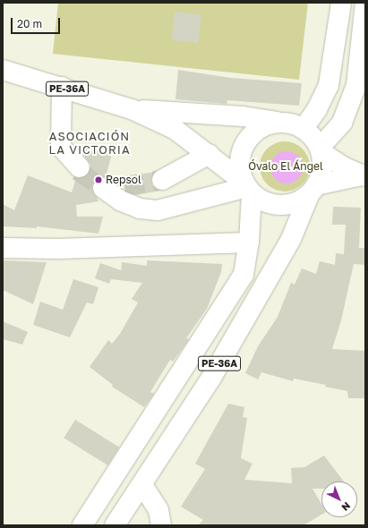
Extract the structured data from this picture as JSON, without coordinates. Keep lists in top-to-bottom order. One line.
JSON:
{"streets":{"main road":["PE-36A"]},"districts":["ASOCIACIÓN LA VICTORIA"],"parks":["Óvalo El Ángel"],"places":["Repsol"],"scale_bar":"20 m","north":"bottom right"}
